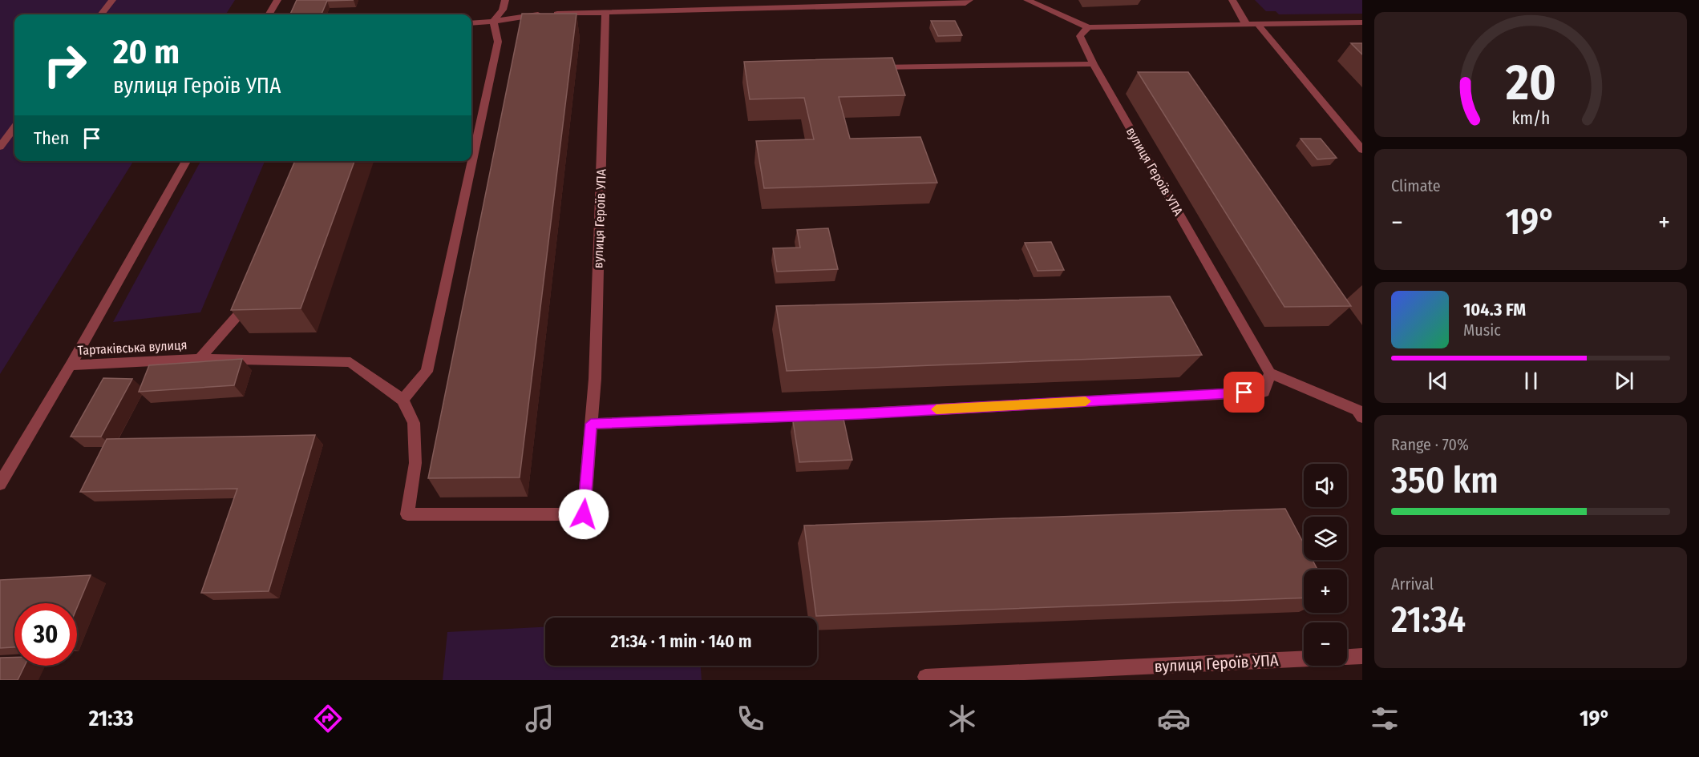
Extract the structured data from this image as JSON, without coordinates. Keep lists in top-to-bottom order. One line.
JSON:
{"streets":{"street":["вулиця Героїв УПА","Тартаківська вулиця"]},"crossings":[["вулиця Героїв УПА","Тартаківська вулиця"]],"page":{"turn":["20 m","вулиця Героїв УПА"],"then":"Then","tile":["Climate",["Range · 70%","350 km"],["Arrival","21:34"]],"heat":["−","19°","+"],"song":["104.3 FM","Music"],"map_buttons":["+","−"],"limit":"30","trip":"21:34 · 1 min · 140 m","tabs":["21:33","19°"],"gauge":["20","km/h"]}}
